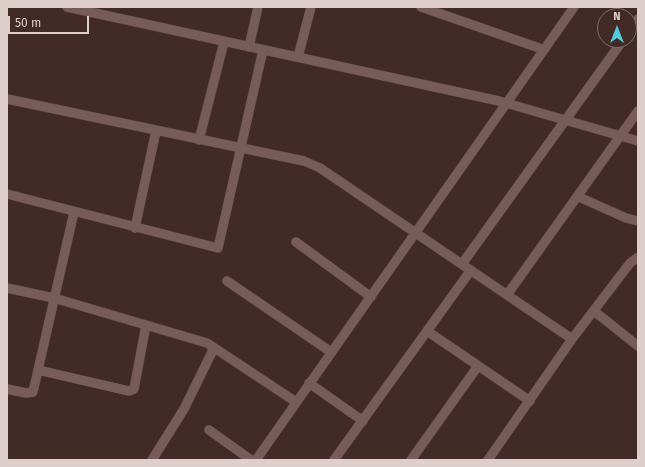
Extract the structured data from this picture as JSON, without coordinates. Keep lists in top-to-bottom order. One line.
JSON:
{"scale_bar":"50 m","north":"top"}
